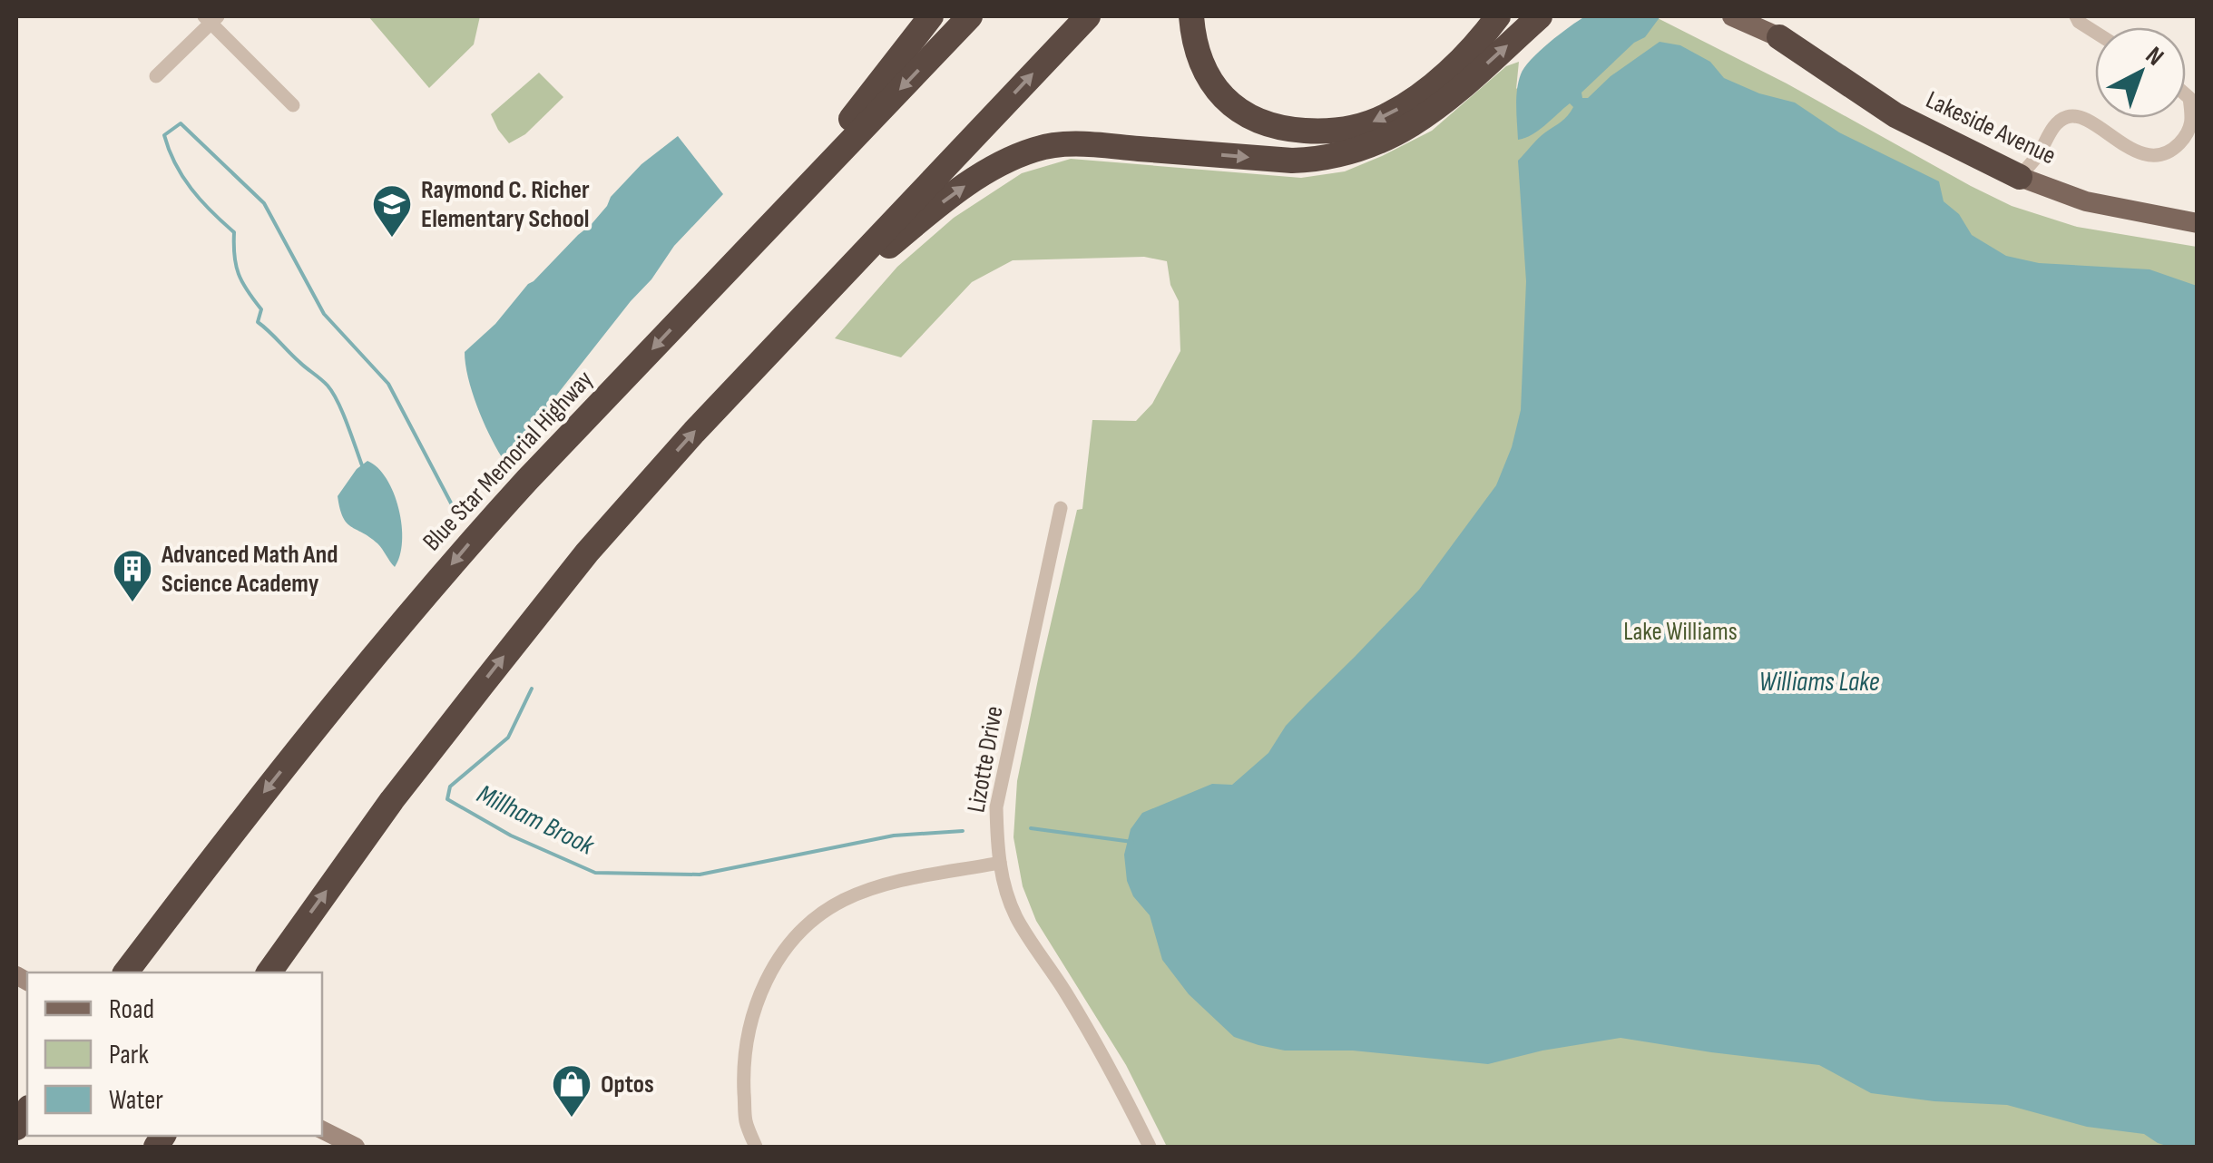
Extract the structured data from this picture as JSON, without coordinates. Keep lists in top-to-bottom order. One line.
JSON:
{"streets":{"highway":["Lakeside Avenue","Blue Star Memorial Highway"],"street":["Lizotte Drive"]},"water":["Williams Lake","Millham Brook"],"parks":["Lake Williams"],"places":{"school or university":["Raymond C. Richer Elementary School"],"building":["Advanced Math And Science Academy"],"shop":["Optos"]},"legend":["Road","Park","Water"],"north":"top right"}
